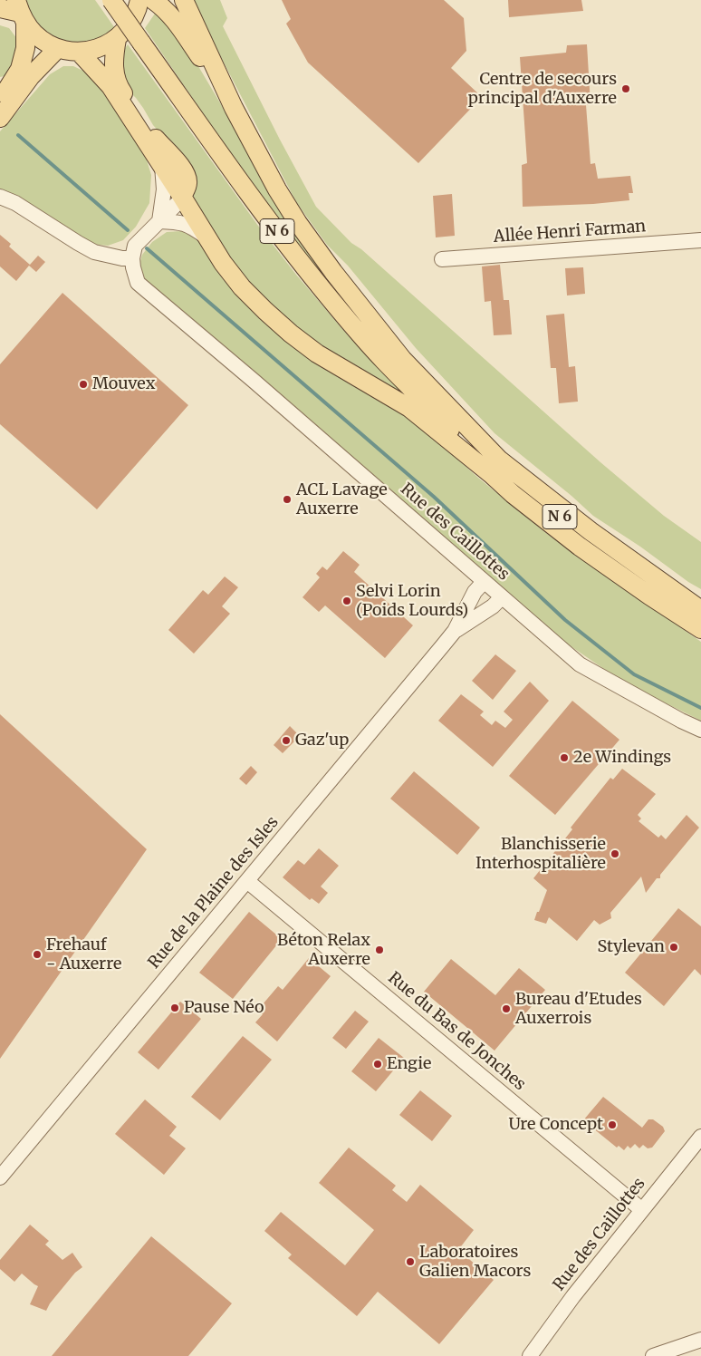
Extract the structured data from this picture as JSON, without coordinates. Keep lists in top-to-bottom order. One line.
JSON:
{"streets":{"main road":["N 6"],"street":["Allée Henri Farman","Rue des Caillottes","Rue de la Plaine des Isles","Rue du Bas de Jonches"]},"crossings":[["Rue des Caillottes","Rue de la Plaine des Isles"],["Rue des Caillottes","Rue du Bas de Jonches"],["Rue de la Plaine des Isles","Rue du Bas de Jonches"]],"places":["Centre de secours principal d'Auxerre","Mouvex","ACL Lavage Auxerre","Selvi Lorin (Poids Lourds)","Gaz'up","2e Windings","Blanchisserie Interhospitalière","Stylevan","Béton Relax Auxerre","Frehauf - Auxerre","Pause Néo","Bureau d'Etudes Auxerrois","Engie","Ure Concept","Laboratoires Galien Macors"]}
